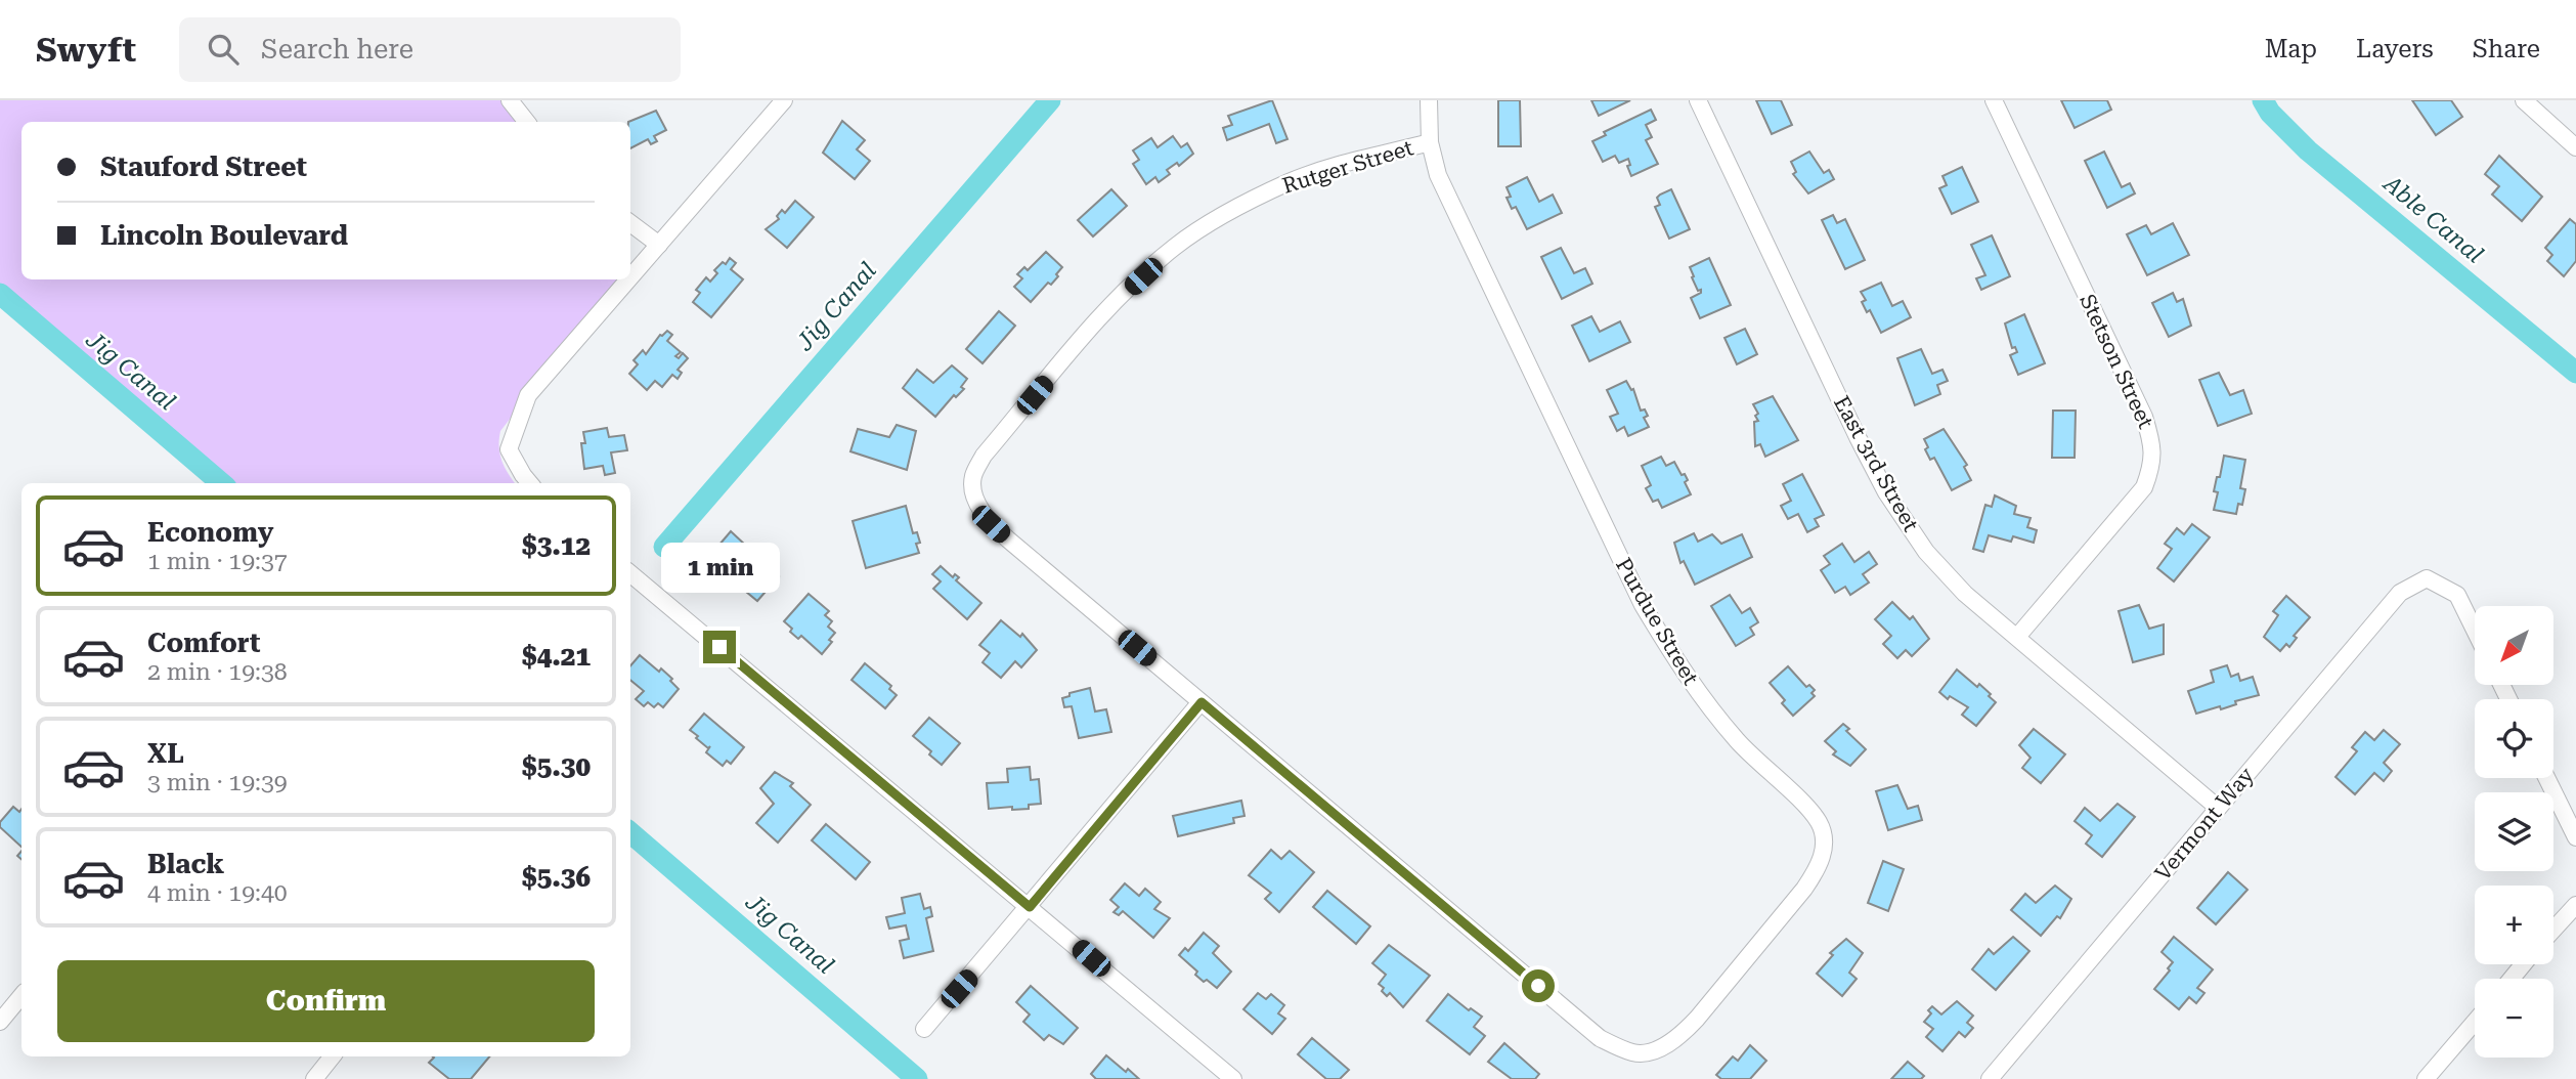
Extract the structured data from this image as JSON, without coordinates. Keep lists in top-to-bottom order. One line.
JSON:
{"streets":{"street":["Rutger Street","Stetson Street","East 3rd Street","Purdue Street","Vermont Way"]},"crossings":[["Rutger Street","Purdue Street"],["Stetson Street","East 3rd Street"],["East 3rd Street","Vermont Way"]],"water":["Able Canal","Jig Canal"],"north":"bottom left","page":{"header":"Swyft","search":"Search here","nav":["Map","Layers","Share"],"banner":["Stauford Street","Lincoln Boulevard"],"list":[{"name":"Economy","note":"1 min · 19:37","value":"$3.12"},{"name":"Comfort","note":"2 min · 19:38","value":"$4.21"},{"name":"XL","note":"3 min · 19:39","value":"$5.30"},{"name":"Black","note":"4 min · 19:40","value":"$5.36"}],"bubble":"1 min","map_buttons":["+","−"],"buttons":"Confirm"}}
